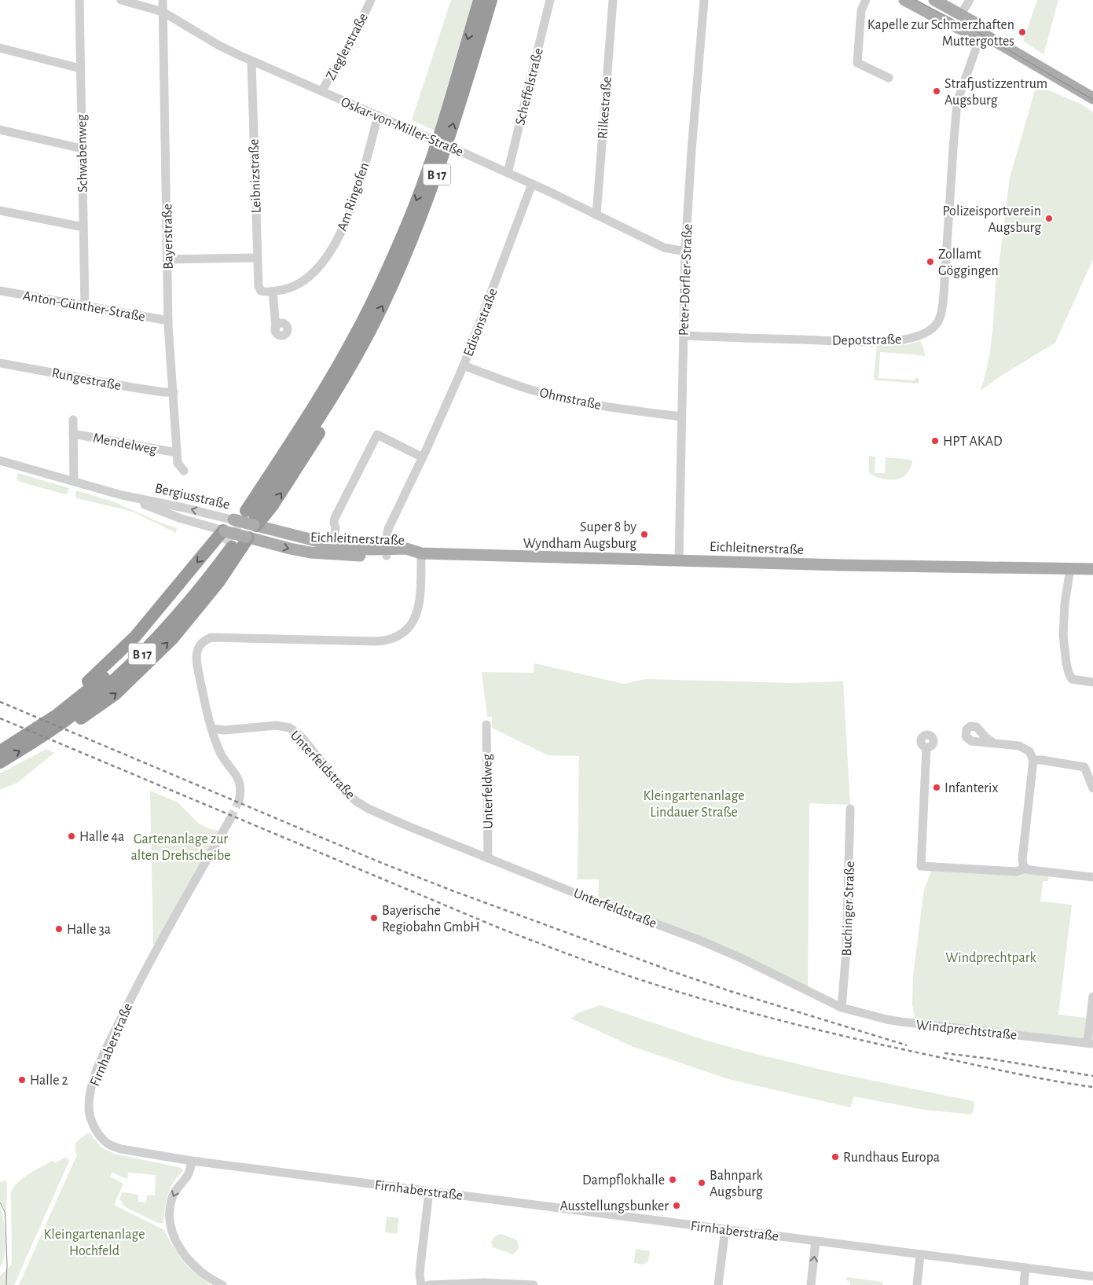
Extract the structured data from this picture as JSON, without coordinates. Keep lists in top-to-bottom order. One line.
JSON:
{"streets":{"highway":["B 17"],"main road":["Bergiusstraße","Eichleitnerstraße"],"street":["Zieglerstraße","Scheffelstraße","Rilkestraße","Oskar-von-Miller-Straße","Schwabenweg","Leibnizstraße","Am Ringofen","Bayerstraße","Peter-Dörfler-Straße","Anton-Günther-Straße","Edisonstraße","Depotstraße","Rungestraße","Ohmstraße","Mendelweg","Unterfeldstraße","Unterfeldweg","Buchinger Straße","Windprechtstraße","Firnhaberstraße"]},"crossings":[["Zieglerstraße","Oskar-von-Miller-Straße"],["Scheffelstraße","Oskar-von-Miller-Straße"],["Rilkestraße","Oskar-von-Miller-Straße"],["Oskar-von-Miller-Straße","Leibnizstraße"],["Oskar-von-Miller-Straße","Am Ringofen"],["Oskar-von-Miller-Straße","Bayerstraße"],["Oskar-von-Miller-Straße","Peter-Dörfler-Straße"],["Oskar-von-Miller-Straße","Edisonstraße"],["Schwabenweg","Anton-Günther-Straße"],["B 17","Bergiusstraße"],["B 17","Eichleitnerstraße"],["Leibnizstraße","Am Ringofen"],["Bayerstraße","Anton-Günther-Straße"],["Bayerstraße","Rungestraße"],["Bayerstraße","Mendelweg"],["Peter-Dörfler-Straße","Depotstraße"],["Peter-Dörfler-Straße","Ohmstraße"],["Peter-Dörfler-Straße","Eichleitnerstraße"],["Edisonstraße","Ohmstraße"],["Edisonstraße","Eichleitnerstraße"],["Mendelweg","Bergiusstraße"],["Bergiusstraße","Eichleitnerstraße"],["Unterfeldstraße","Unterfeldweg"],["Unterfeldstraße","Buchinger Straße"],["Unterfeldstraße","Windprechtstraße"],["Buchinger Straße","Windprechtstraße"]],"parks":["Kleingartenanlage Lindauer Straße","Gartenanlage zur alten Drehscheibe","Windprechtpark","Kleingartenanlage Hochfeld"],"places":["Kapelle zur Schmerzhaften Muttergottes","Strafjustizzentrum Augsburg","Polizeisportverein Augsburg","Zollamt Göggingen","HPT AKAD","Super 8 by Wyndham Augsburg","Infanterix","Halle 4a","Bayerische Regiobahn GmbH","Halle 3a","Halle 2","Rundhaus Europa","Dampflokhalle","Bahnpark Augsburg","Ausstellungsbunker"]}
